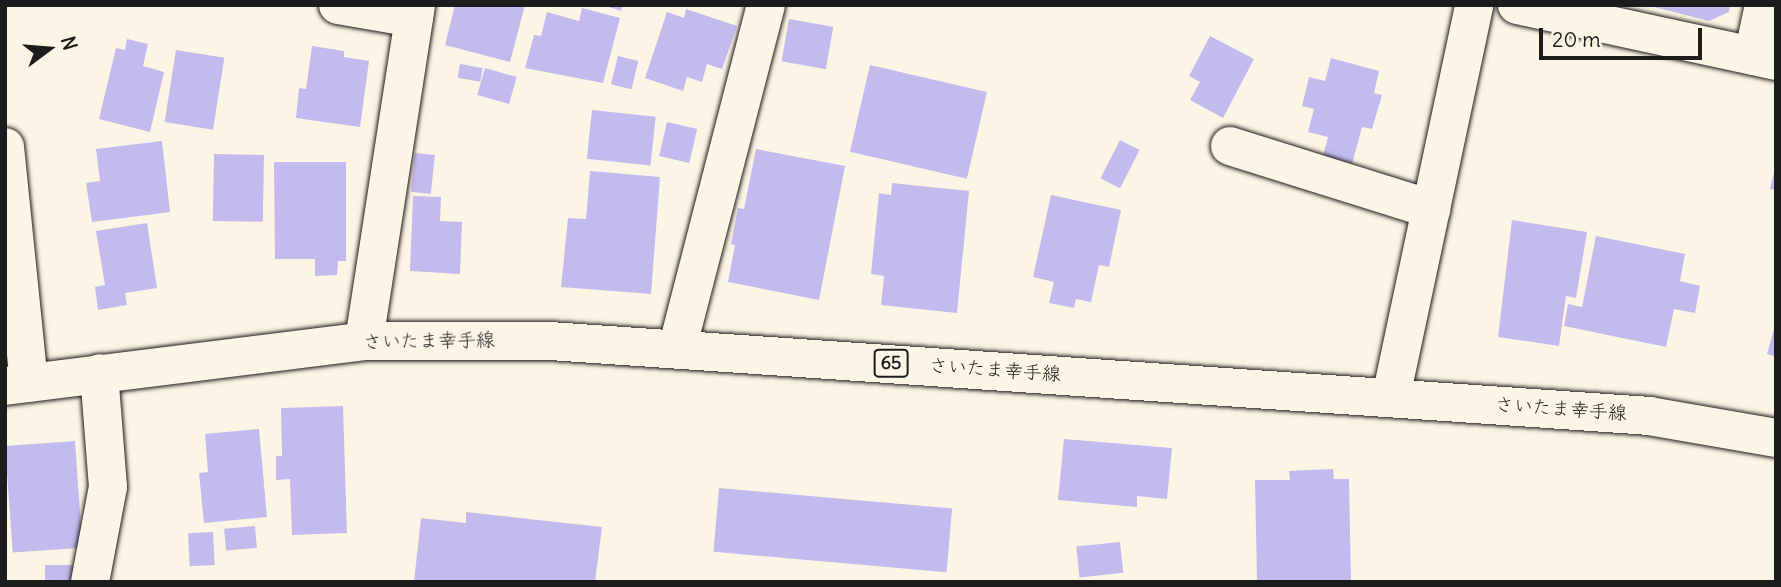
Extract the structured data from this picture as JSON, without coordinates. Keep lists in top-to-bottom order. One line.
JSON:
{"streets":{"street":["さいたま幸手線","65"]},"scale_bar":"20 m","north":"right"}
